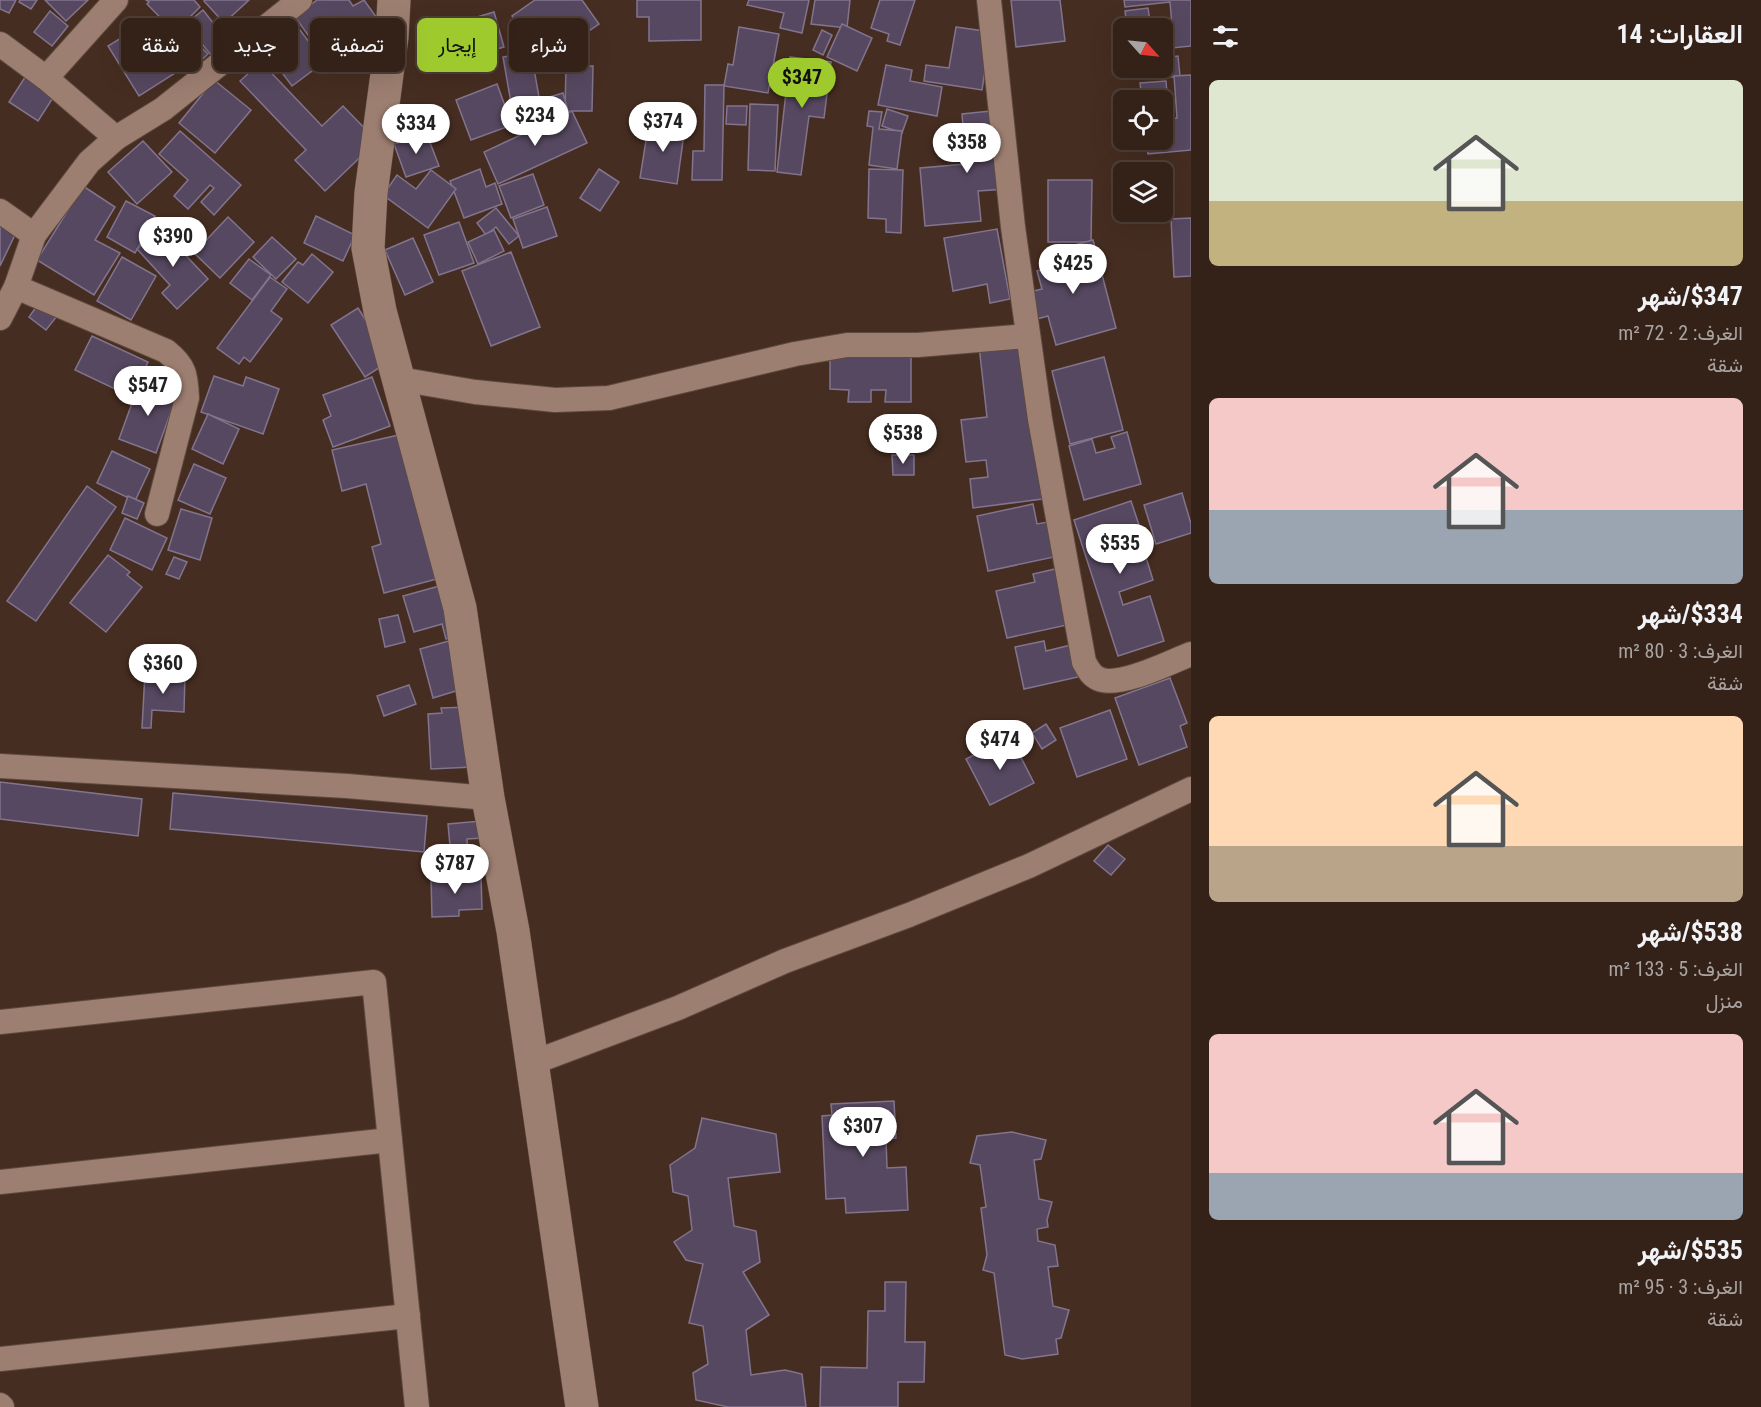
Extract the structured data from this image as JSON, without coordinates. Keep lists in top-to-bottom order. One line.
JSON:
{"north":"bottom right","page":{"heading":"العقارات: 14","chip":["شراء","إيجار","تصفية","جديد","شقة"],"price":["$347","$234","$374","$334","$358","$390","$425","$547","$538","$535","$360","$474","$787","$307"],"list":[{"name":"$347/شهر","note":"الغرف: 2 · 72 m² · شقة"},{"name":"$334/شهر","note":"الغرف: 3 · 80 m² · شقة"},{"name":"$538/شهر","note":"الغرف: 5 · 133 m² · منزل"},{"name":"$535/شهر","note":"الغرف: 3 · 95 m² · شقة"}]}}
